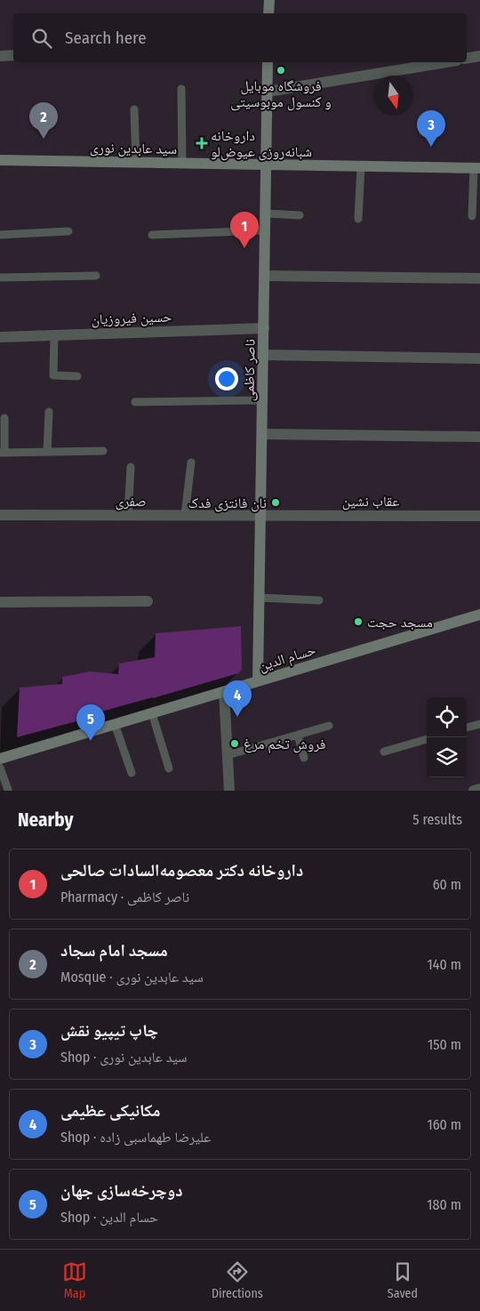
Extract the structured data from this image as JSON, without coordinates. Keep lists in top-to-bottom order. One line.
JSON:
{"streets":{"main road":["سید عابدین نوری","ناصر کاظمی","حسام الدین"],"street":["حسین فیروزیان","صفری","عقاب نشین"]},"crossings":[["سید عابدین نوری","ناصر کاظمی"],["حسین فیروزیان","ناصر کاظمی"],["ناصر کاظمی","صفری"],["ناصر کاظمی","عقاب نشین"],["ناصر کاظمی","حسام الدین"],["صفری","عقاب نشین"]],"places":{"other":["فروشگاه موبایل و کنسول موبوسیتی","نان فانتزی فدک","مسجد حجت","فروش تخم مرغ"],"health":["داروخانه شبانه‌روزی عیوض‌لو"]},"north":"bottom","page":{"search":"Search here","pins":["2","3","1","4","5"],"heading":["Nearby","5 results"],"list":[{"mark":"1","name":"داروخانه دکتر معصومه‌السادات صالحی","note":"Pharmacy · ناصر کاظمی","value":"60 m"},{"mark":"2","name":"مسجد امام سجاد","note":"Mosque · سید عابدین نوری","value":"140 m"},{"mark":"3","name":"چاپ تیپیو نقش","note":"Shop · سید عابدین نوری","value":"150 m"},{"mark":"4","name":"مکانیکی عظیمی","note":"Shop · علیرضا طهماسبی زاده","value":"160 m"},{"mark":"5","name":"دوچرخه‌سازی جهان","note":"Shop · حسام الدین","value":"180 m"}],"nav":["Map","Directions","Saved"]}}
